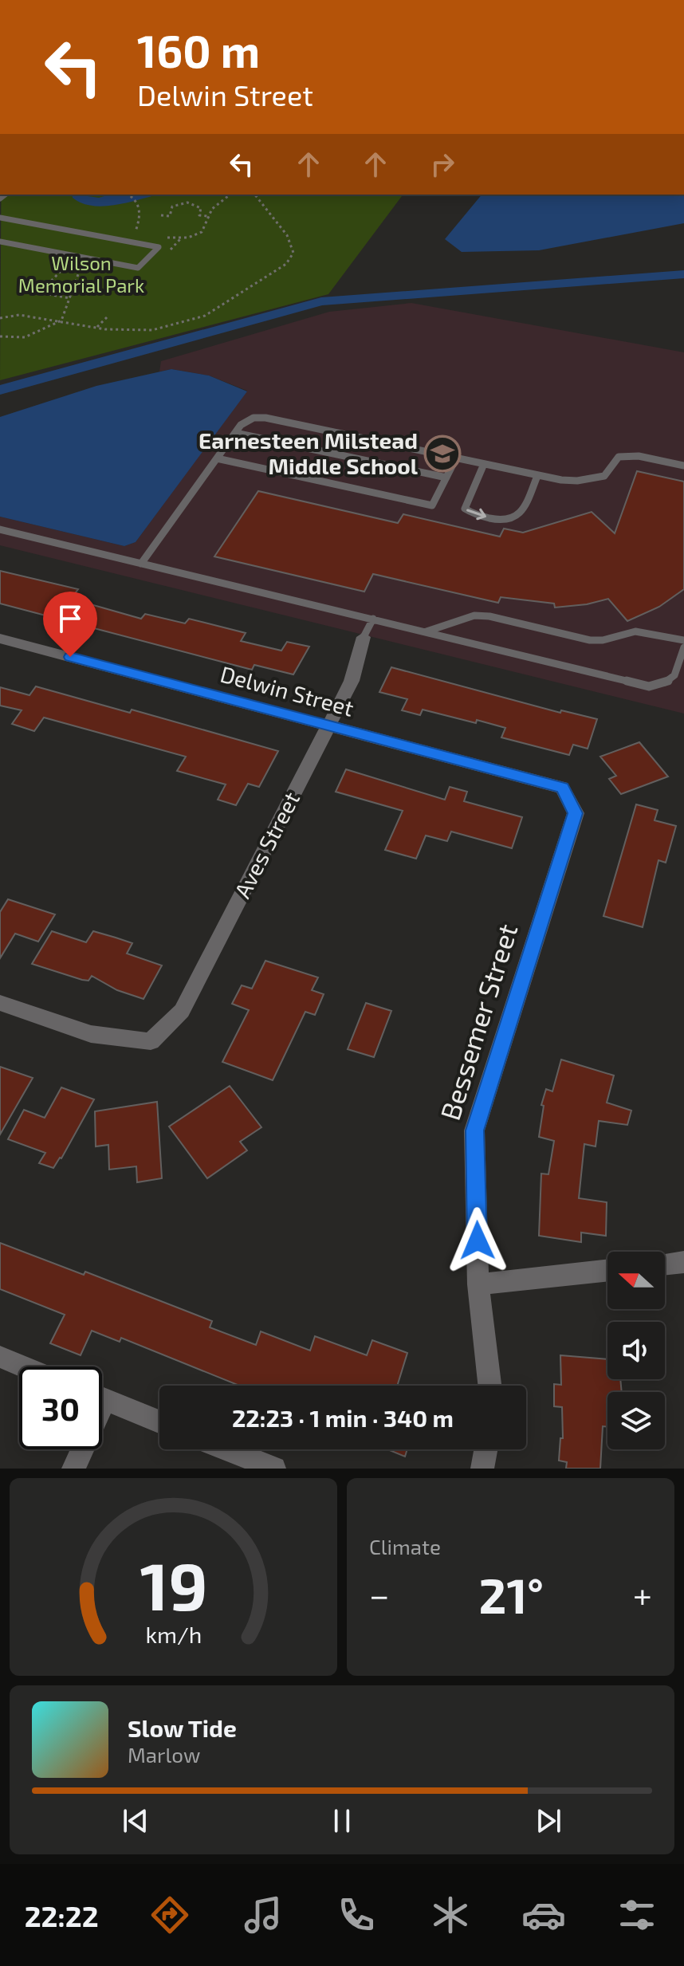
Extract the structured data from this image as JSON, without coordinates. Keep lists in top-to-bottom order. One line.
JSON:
{"streets":{"street":["Delwin Street","Aves Street","Bessemer Street"]},"crossings":[["Delwin Street","Aves Street"],["Delwin Street","Bessemer Street"]],"parks":["Wilson Memorial Park"],"places":{"school or university":["Earnesteen Milstead Middle School"]},"north":"left","page":{"turn":["160 m","Delwin Street"],"limit":"30","trip":"22:23 · 1 min · 340 m","tile":"Climate","heat":["−","21°","+"],"song":["Slow Tide","Marlow"],"tabs":"22:22","gauge":["19","km/h"]}}
